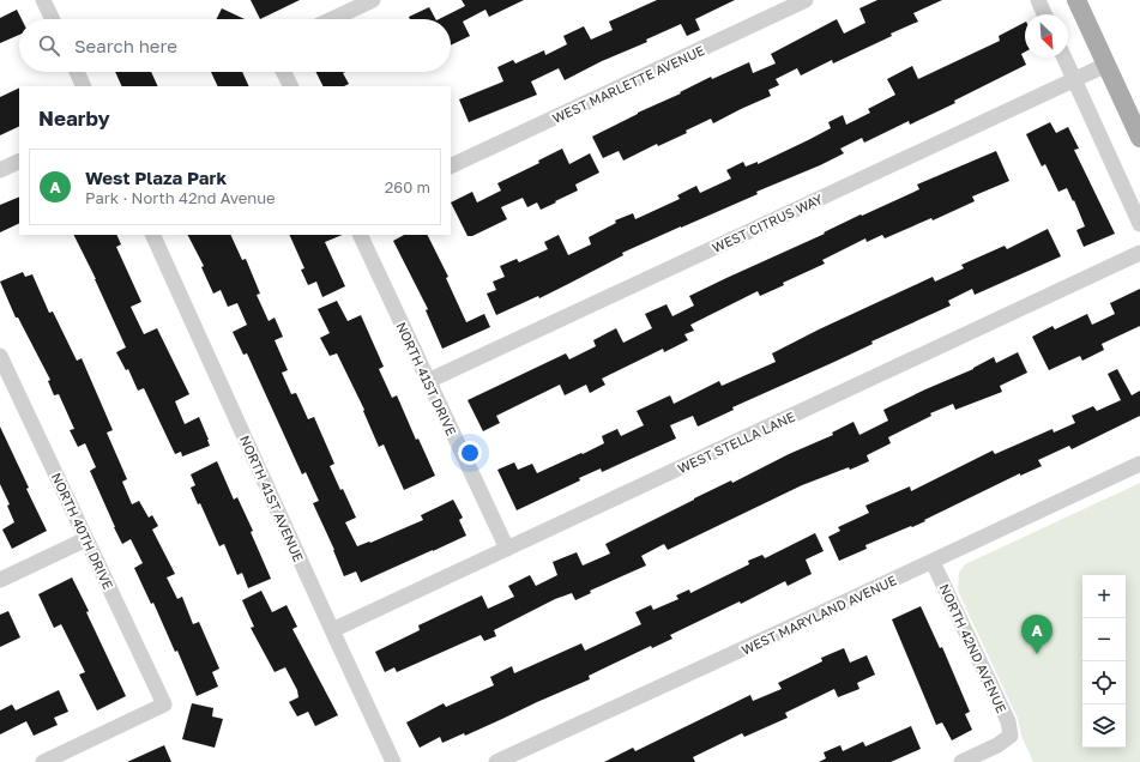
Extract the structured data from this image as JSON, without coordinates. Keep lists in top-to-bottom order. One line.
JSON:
{"streets":{"street":["WEST MARLETTE AVENUE","WEST CITRUS WAY","NORTH 41ST DRIVE","WEST STELLA LANE","NORTH 41ST AVENUE","NORTH 40TH DRIVE","WEST MARYLAND AVENUE","NORTH 42ND AVENUE"]},"crossings":[["WEST CITRUS WAY","NORTH 41ST DRIVE"],["NORTH 41ST DRIVE","WEST STELLA LANE"],["WEST STELLA LANE","NORTH 41ST AVENUE"],["WEST MARYLAND AVENUE","NORTH 42ND AVENUE"]],"north":"bottom right","page":{"search":"Search here","heading":"Nearby","list":[{"mark":"A","name":"West Plaza Park","note":"Park · North 42nd Avenue","value":"260 m"}],"map_buttons":["+","−"],"pins":"A"}}
